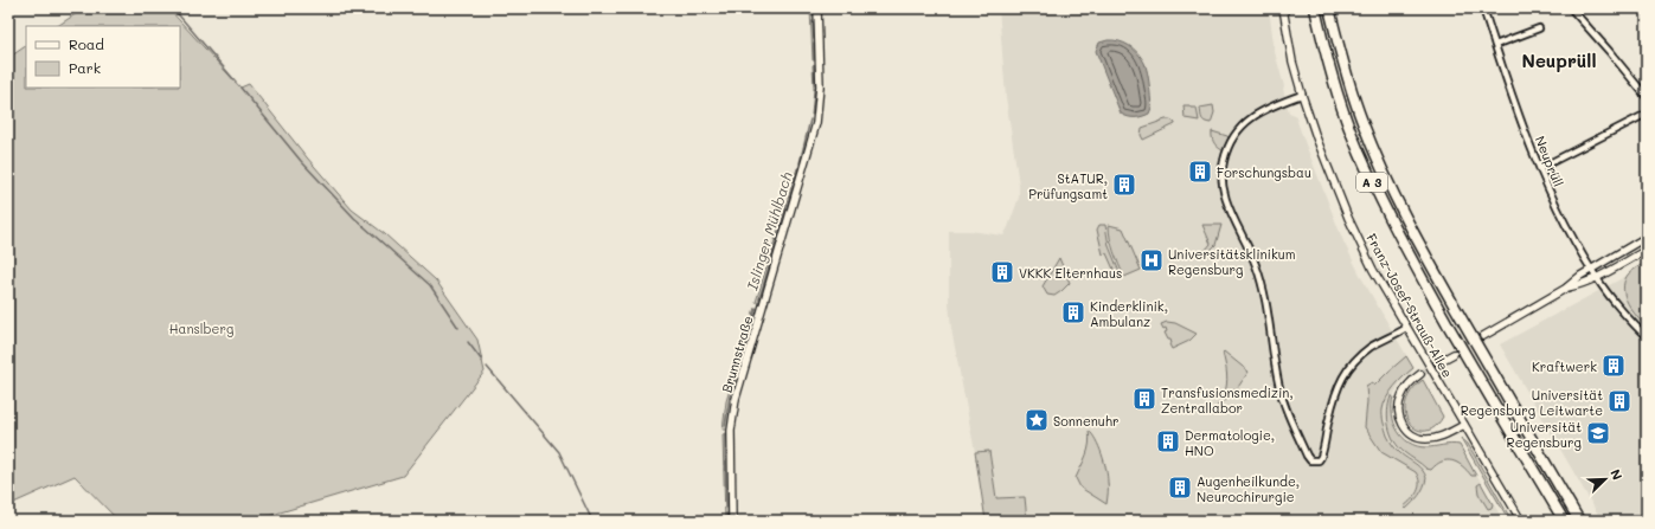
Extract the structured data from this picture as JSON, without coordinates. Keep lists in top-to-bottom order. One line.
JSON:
{"streets":{"highway":["A 3"],"street":["Neuprüll","Franz-Josef-Strauß-Allee","Brunnstraße"]},"districts":["Neuprüll"],"water":["Islinger Mühlbach"],"parks":["Hanslberg"],"places":{"building":["Forschungsbau","StATUR, Prüfungsamt","VKKK Elternhaus","Kinderklinik, Ambulanz","Kraftwerk","Transfusionsmedizin, Zentrallabor","Universität Regensburg Leitwarte","Dermatologie, HNO","Augenheilkunde, Neurochirurgie"],"hospital":["Universitätsklinikum Regensburg"],"place":["Sonnenuhr"],"school or university":["Universität Regensburg"]},"legend":["Road","Park"],"north":"top right"}
